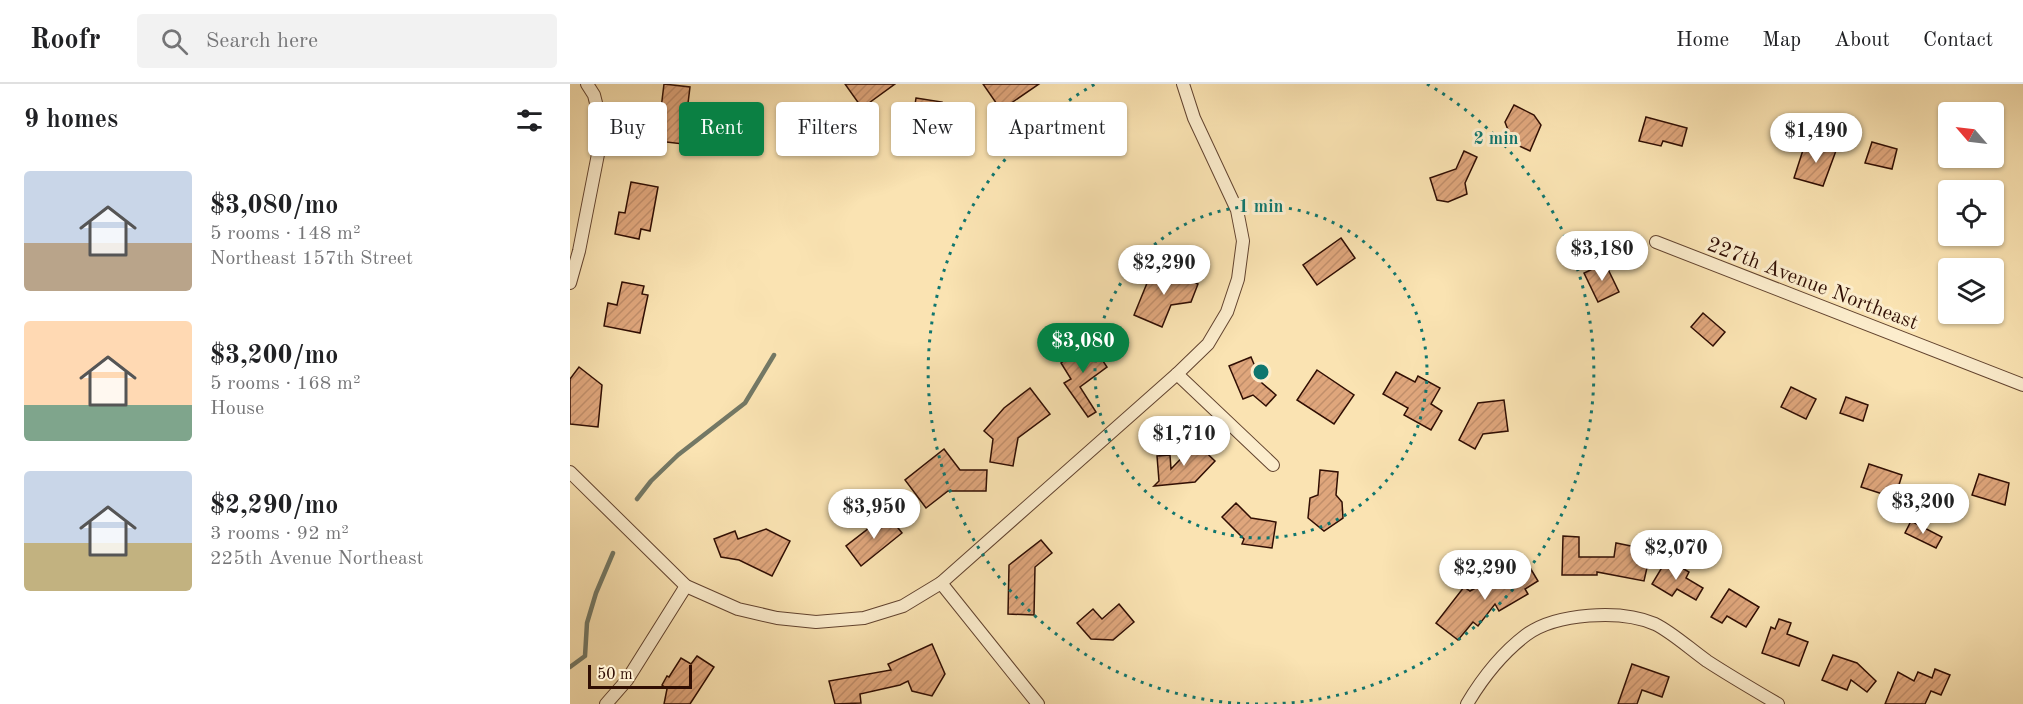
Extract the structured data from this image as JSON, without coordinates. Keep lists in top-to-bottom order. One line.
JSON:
{"streets":{"street":["227th Avenue Northeast"]},"scale_bar":"50 m","north":"top left","page":{"header":"Roofr","search":"Search here","nav":["Home","Map","About","Contact"],"heading":"9 homes","chip":["Buy","Rent","Filters","New","Apartment"],"price":["$1,490","$3,180","$2,290","$3,080","$1,710","$3,200","$3,950","$2,070","$2,290"],"list":[{"name":"$3,080/mo","note":"5 rooms · 148 m² · Northeast 157th Street"},{"name":"$3,200/mo","note":"5 rooms · 168 m² · House"},{"name":"$2,290/mo","note":"3 rooms · 92 m² · 225th Avenue Northeast"}],"scale":"50 m"},"rings":["2 min","1 min"]}
